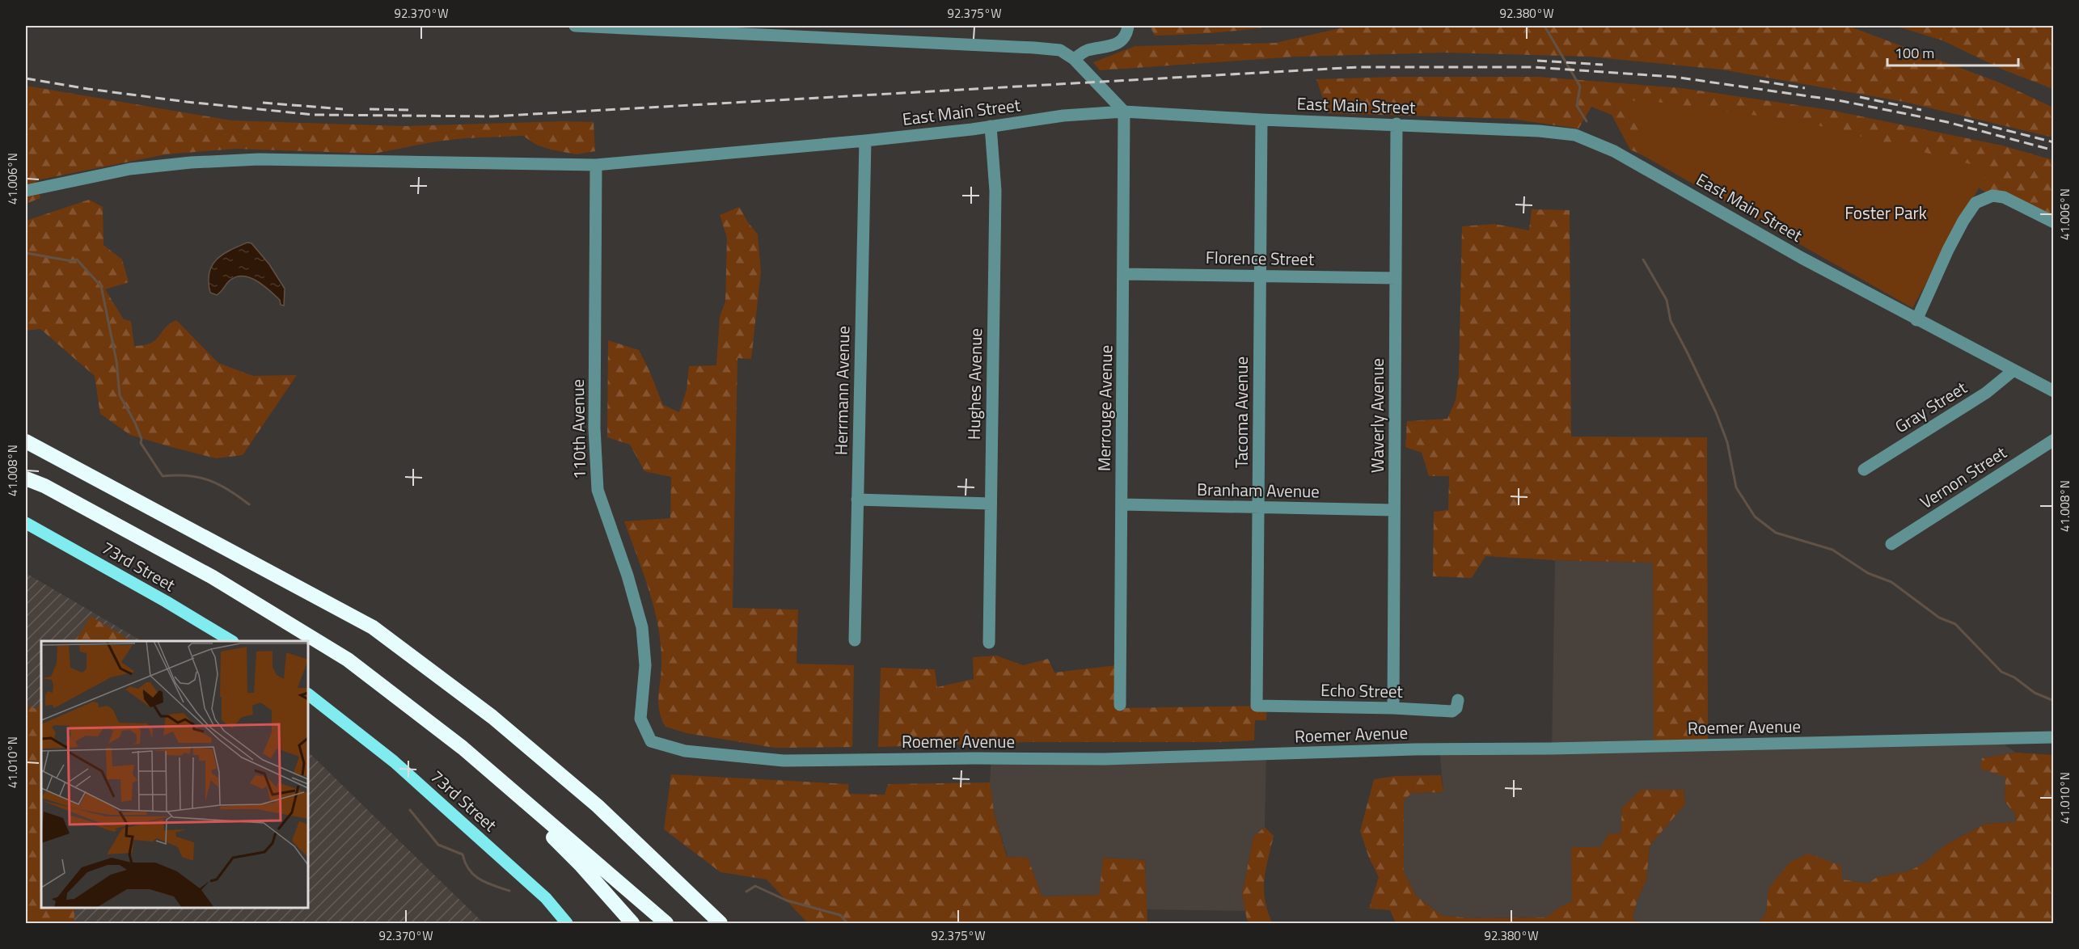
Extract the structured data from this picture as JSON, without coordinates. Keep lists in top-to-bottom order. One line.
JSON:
{"streets":{"main road":["73rd Street"],"street":["East Main Street","Florence Street","Hughes Avenue","Herrmann Avenue","Gray Street","Merrouge Avenue","Tacoma Avenue","Waverly Avenue","110th Avenue","Vernon Street","Branham Avenue","Echo Street","Roemer Avenue"]},"crossings":[["East Main Street","Hughes Avenue"],["East Main Street","Herrmann Avenue"],["East Main Street","Gray Street"],["East Main Street","Merrouge Avenue"],["East Main Street","Tacoma Avenue"],["East Main Street","Waverly Avenue"],["East Main Street","110th Avenue"],["Florence Street","Merrouge Avenue"],["Florence Street","Tacoma Avenue"],["Florence Street","Waverly Avenue"],["Merrouge Avenue","Branham Avenue"],["Tacoma Avenue","Branham Avenue"],["Tacoma Avenue","Echo Street"],["Waverly Avenue","Branham Avenue"],["Waverly Avenue","Echo Street"],["110th Avenue","Roemer Avenue"]],"parks":["Foster Park"],"scale_bar":"100 m","coordinates":["92.370°W","92.375°W","92.380°W","41.006°N","41.008°N","41.010°N"]}
